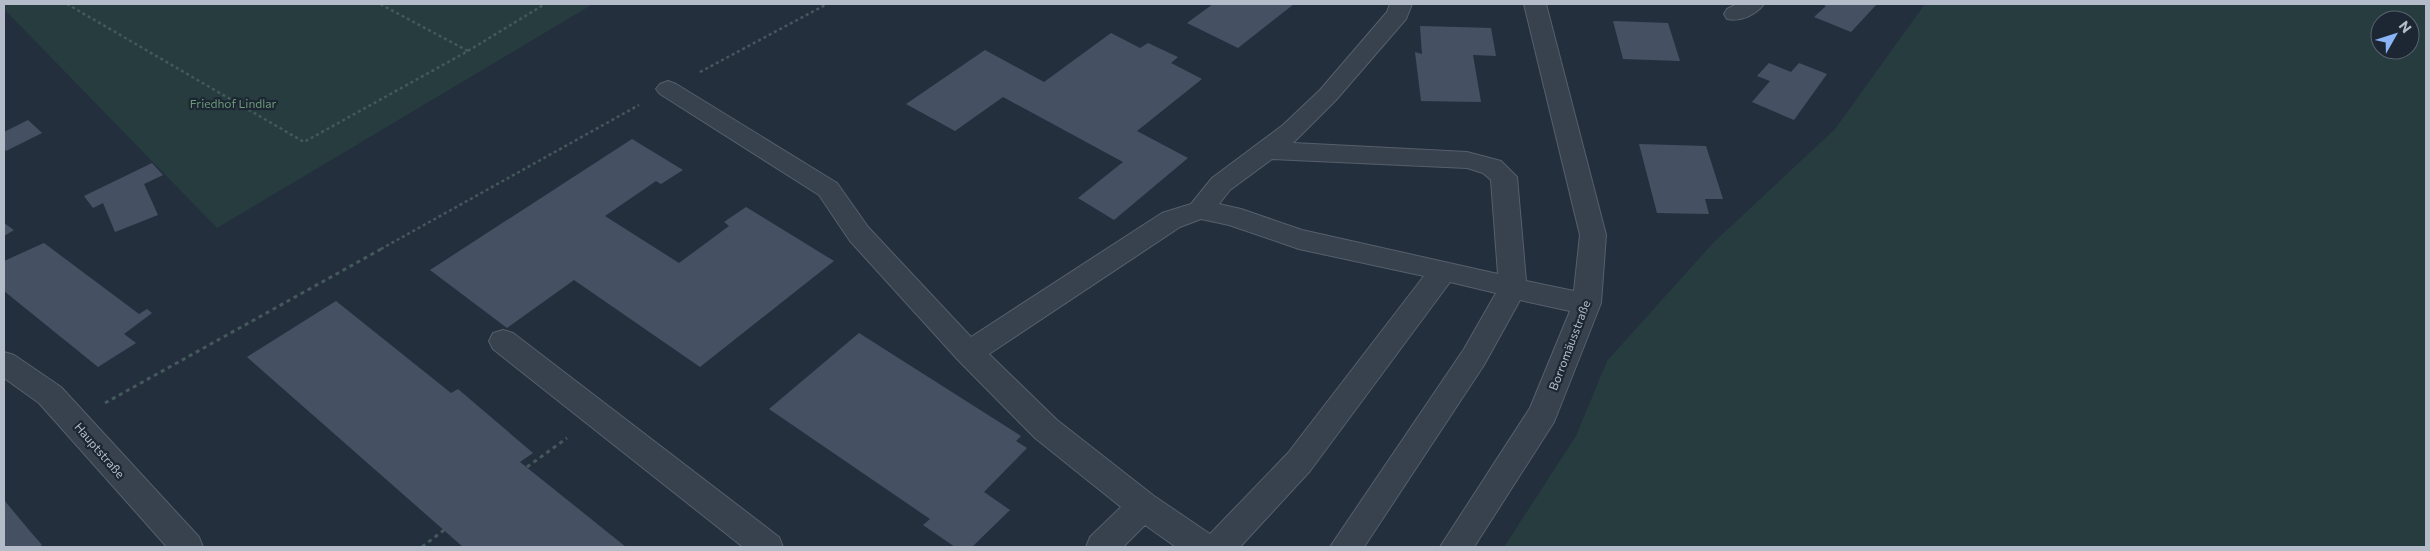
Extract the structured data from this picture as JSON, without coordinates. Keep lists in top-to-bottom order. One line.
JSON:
{"streets":{"street":["Borromäusstraße","Hauptstraße"]},"parks":["Friedhof Lindlar"],"north":"top right"}
